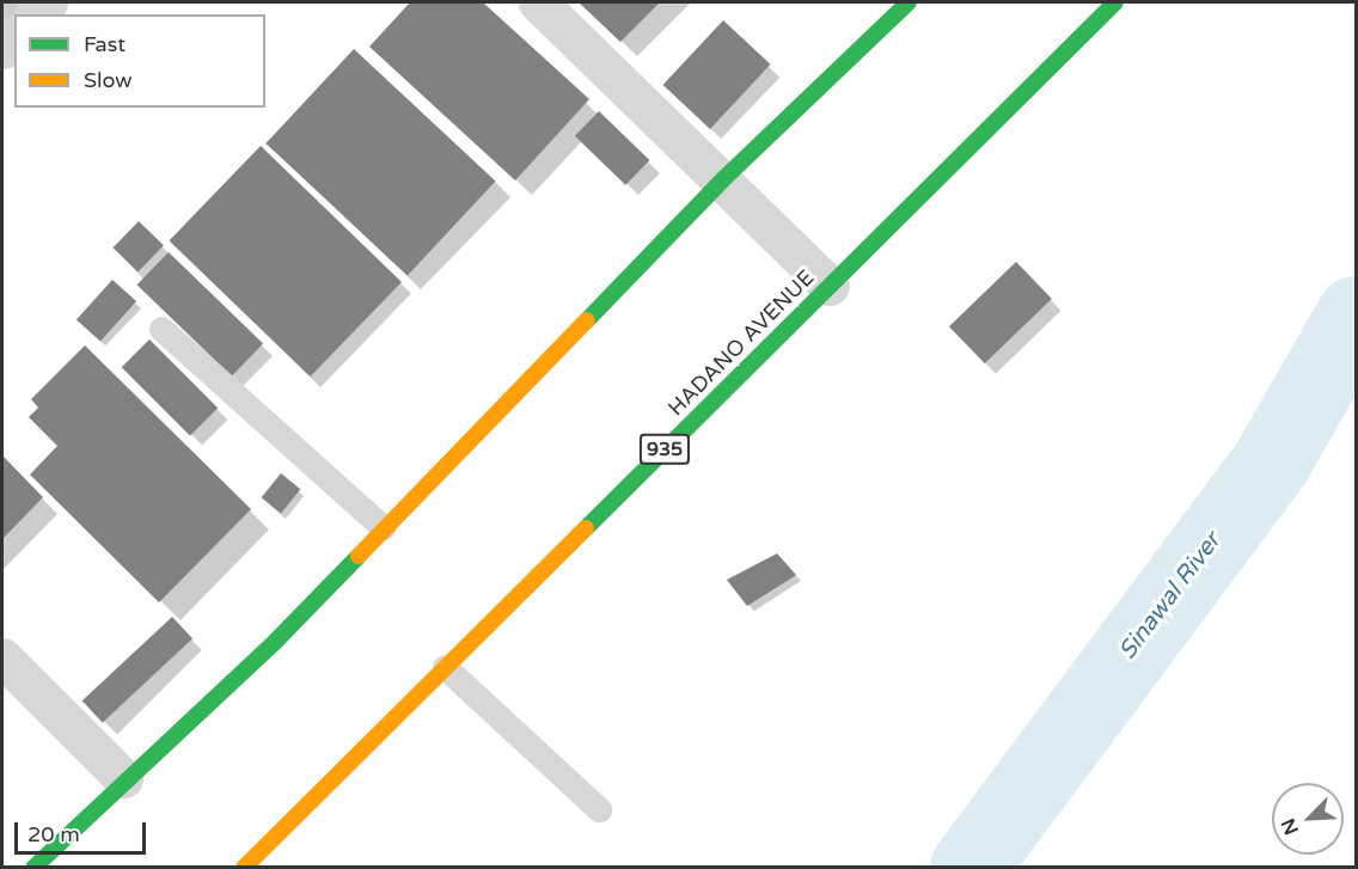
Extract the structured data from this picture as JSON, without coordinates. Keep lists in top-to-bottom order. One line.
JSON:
{"streets":{"street":["HADANO AVENUE","935"]},"water":["Sinawal River"],"legend":["Fast","Slow"],"scale_bar":"20 m","north":"bottom left"}
